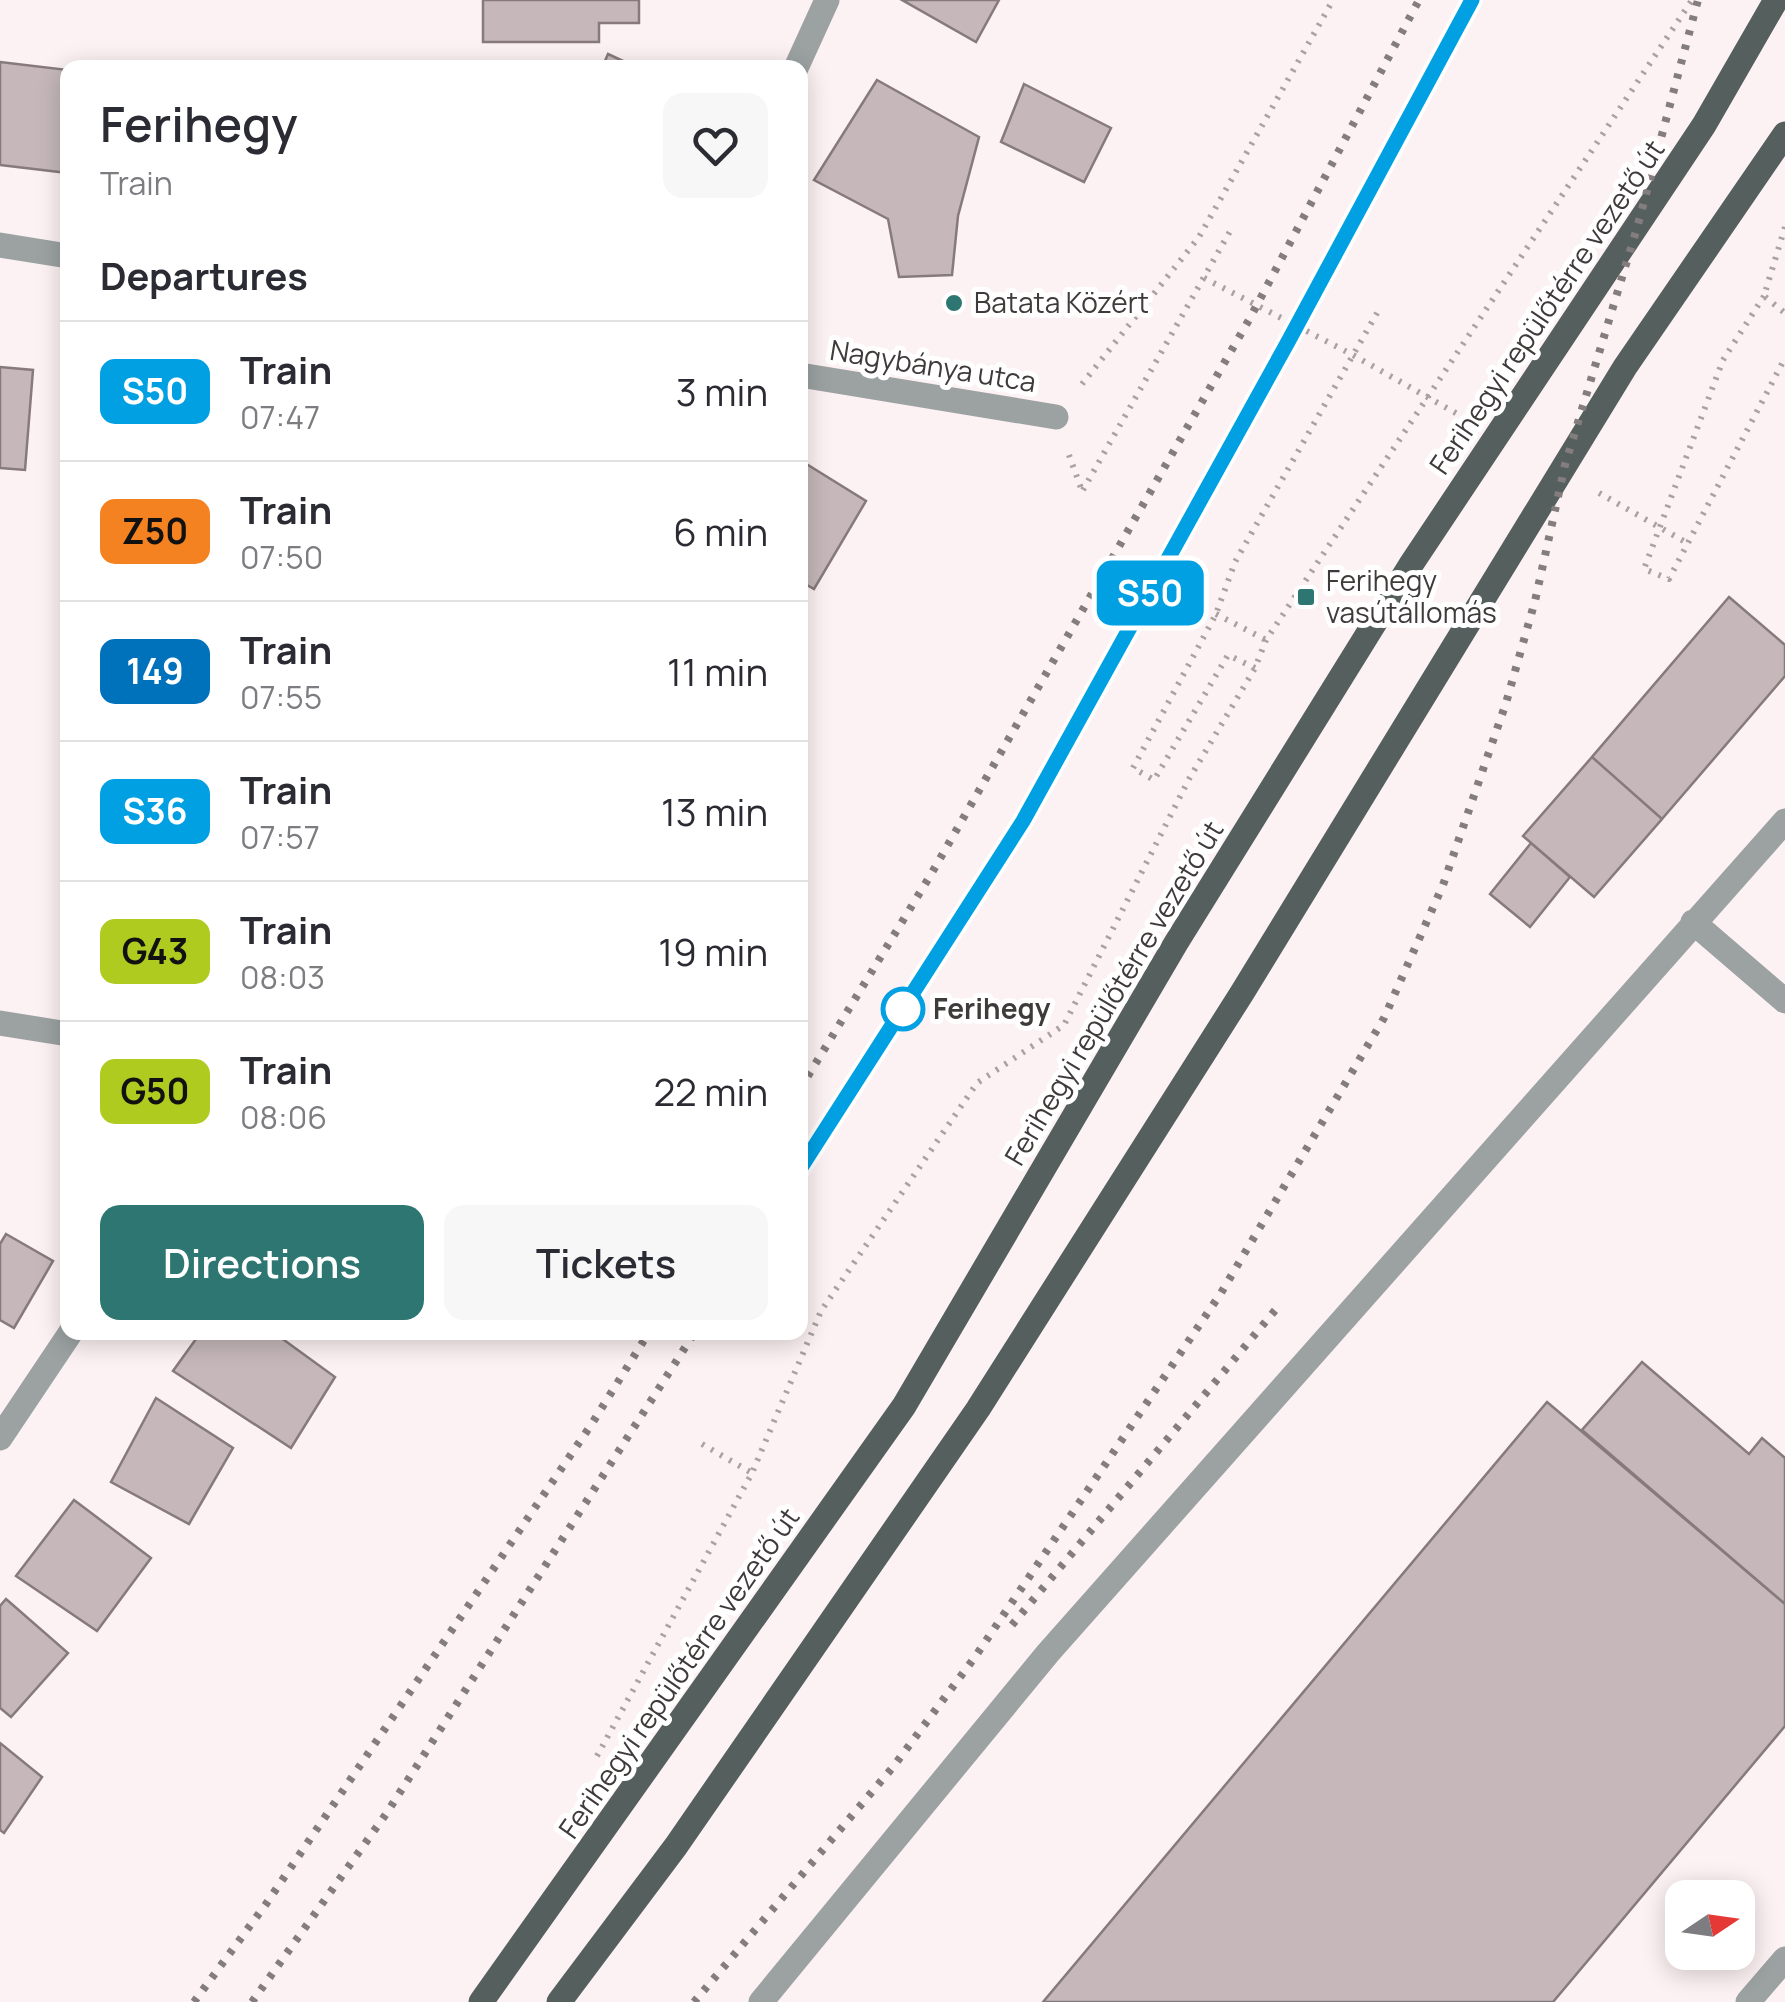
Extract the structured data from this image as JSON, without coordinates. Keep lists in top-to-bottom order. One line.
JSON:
{"streets":{"main road":["Ferihegyi repülőtérre vezető út"],"street":["Nagybánya utca"]},"places":{"other":["Batata Közért","Ferihegy"],"transit":["Ferihegy vasútállomás"]},"north":"right","page":{"on_map":"S50","heading":[["Ferihegy","Train"],"Departures"],"list":[{"mark":"S50","name":"Train","note":"07:47","value":"3 min"},{"mark":"Z50","name":"Train","note":"07:50","value":"6 min"},{"mark":"149","name":"Train","note":"07:55","value":"11 min"},{"mark":"S36","name":"Train","note":"07:57","value":"13 min"},{"mark":"G43","name":"Train","note":"08:03","value":"19 min"},{"mark":"G50","name":"Train","note":"08:06","value":"22 min"}],"buttons":["Directions","Tickets"]}}
